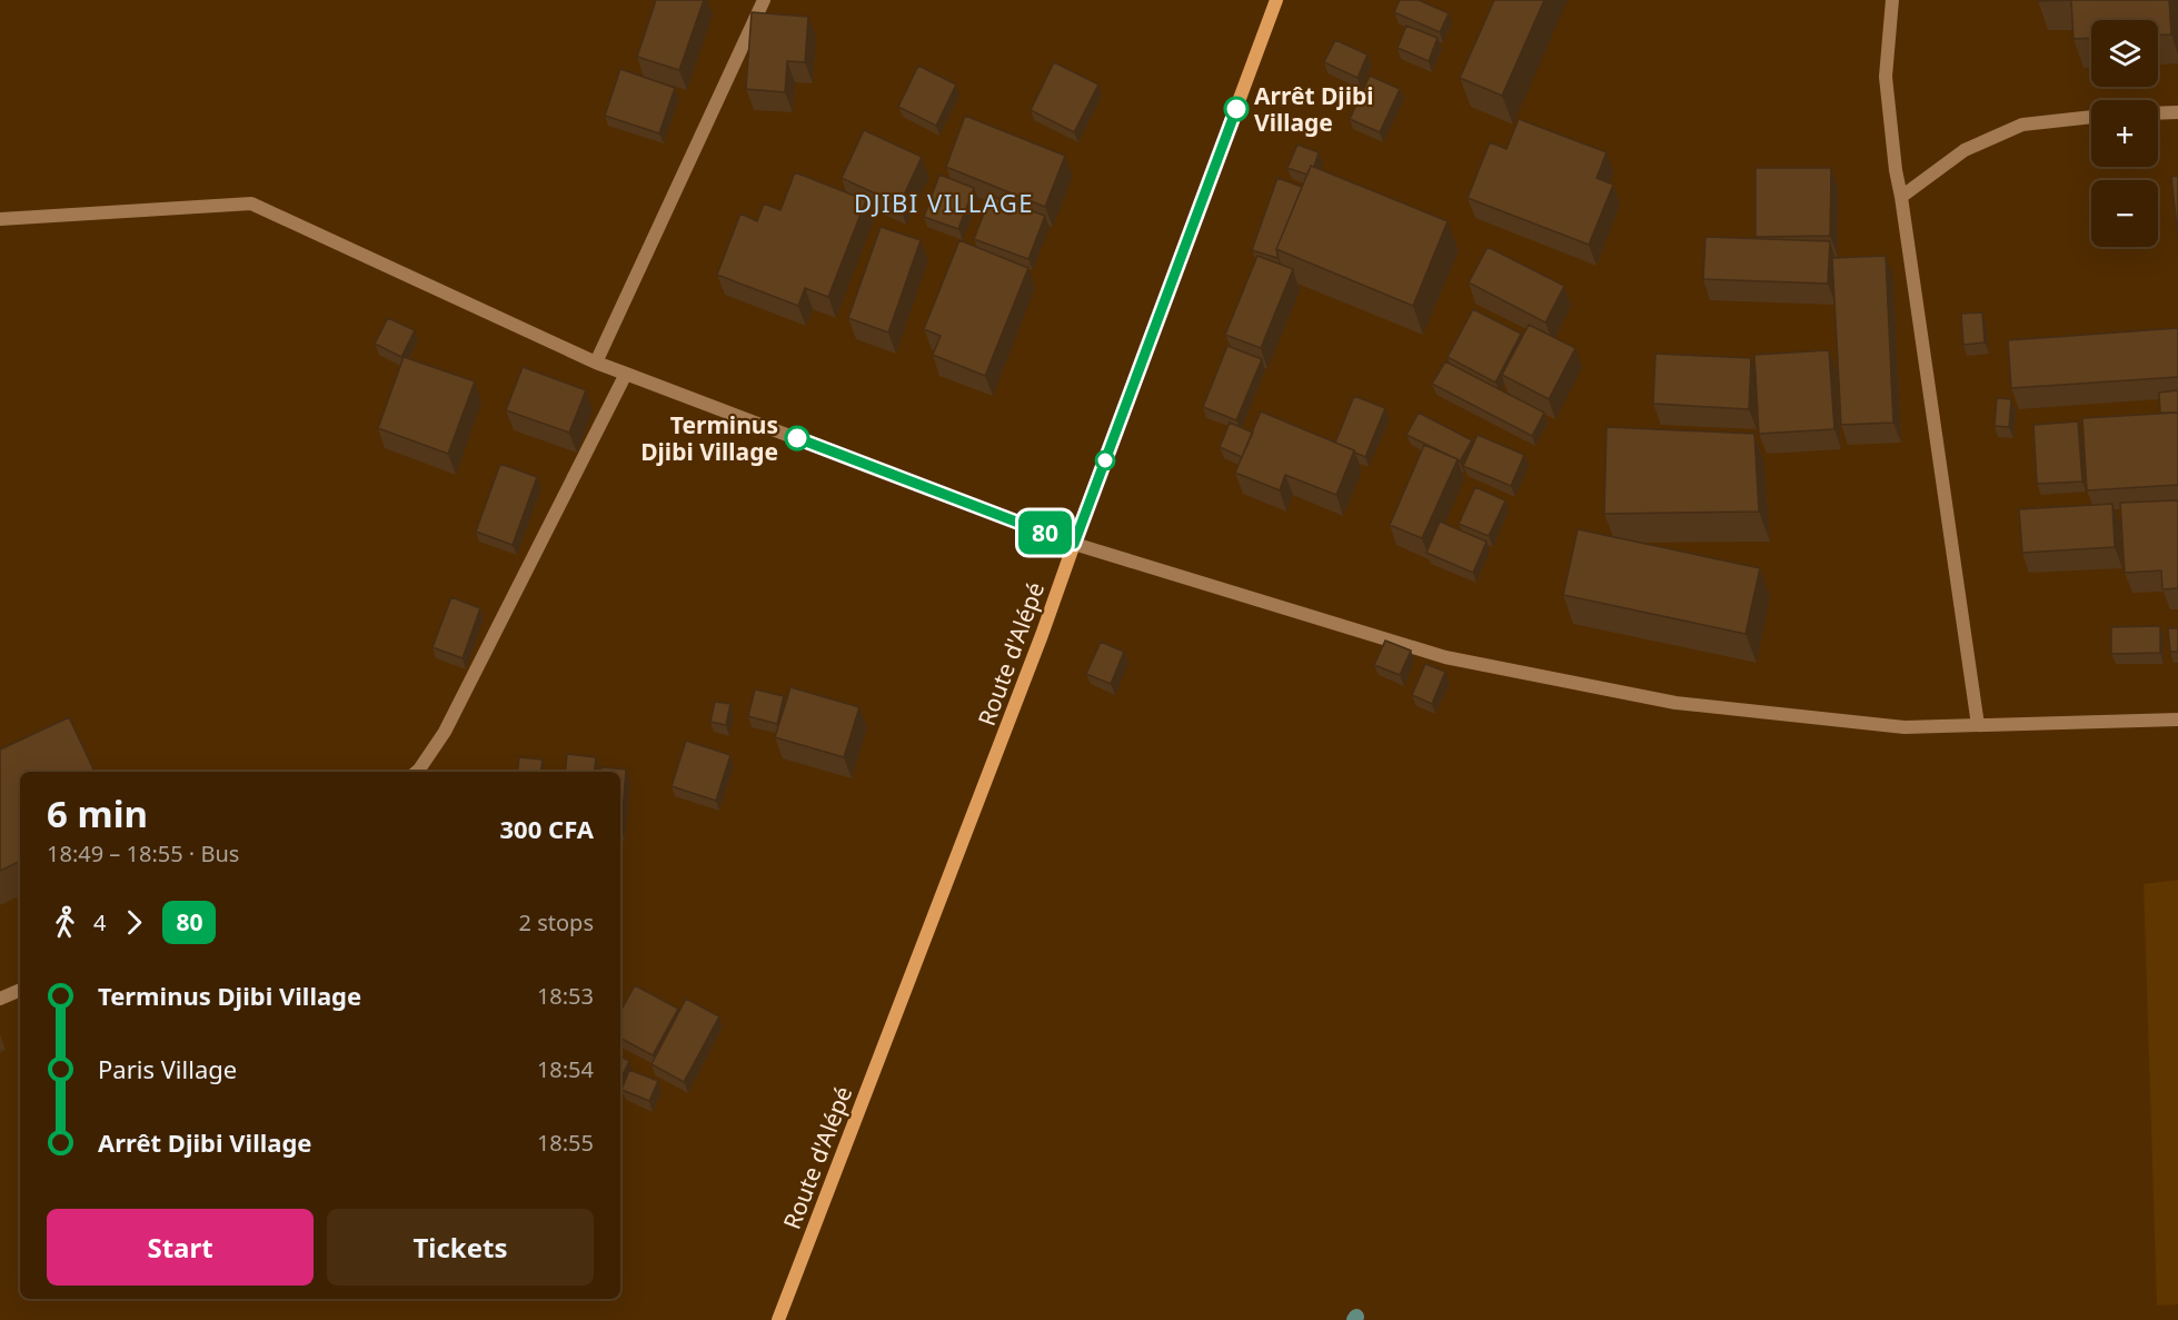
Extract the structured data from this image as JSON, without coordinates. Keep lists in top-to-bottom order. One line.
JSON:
{"streets":{"main road":["Route d'Alépé"]},"districts":["DJIBI VILLAGE"],"places":["Arrêt Djibi Village","Terminus Djibi Village"],"lines":["bus line 80"],"page":{"on_map":"80","map_buttons":["+","−"],"heading":["6 min","18:49 – 18:55 · Bus","300 CFA"],"legs":["4","80","2 stops"],"list":[{"name":"Terminus Djibi Village","value":"18:53"},{"name":"Paris Village","value":"18:54"},{"name":"Arrêt Djibi Village","value":"18:55"}],"buttons":["Start","Tickets"]}}
